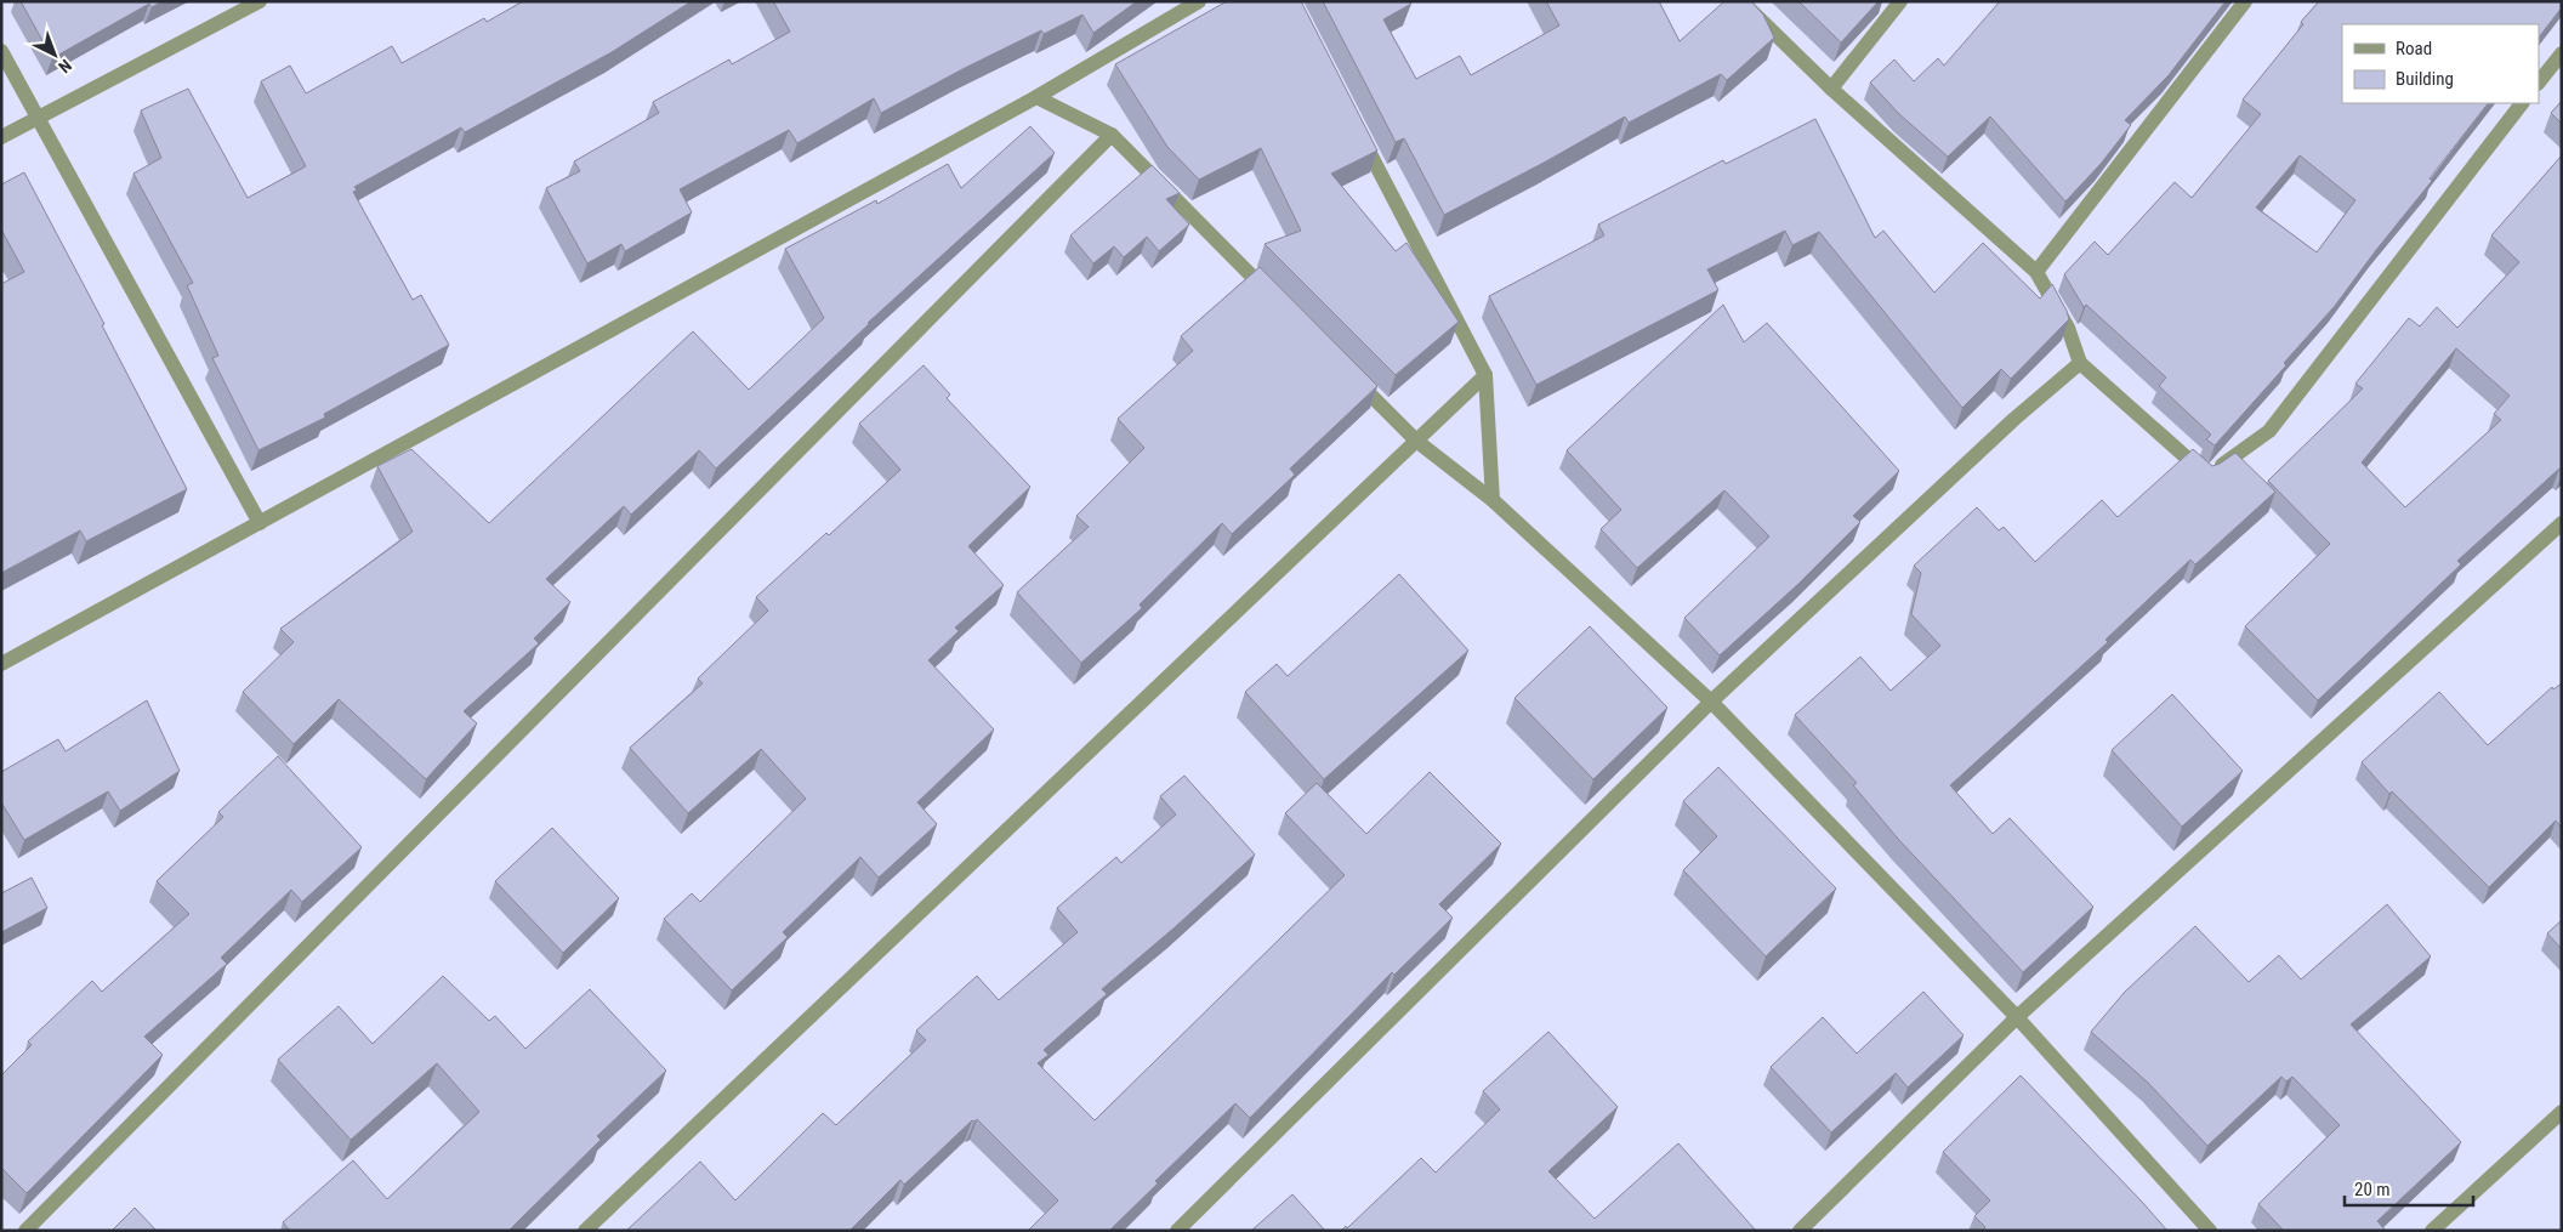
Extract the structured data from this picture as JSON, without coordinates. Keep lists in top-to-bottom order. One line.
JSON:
{"legend":["Road","Building"],"scale_bar":"20 m","north":"bottom right"}
